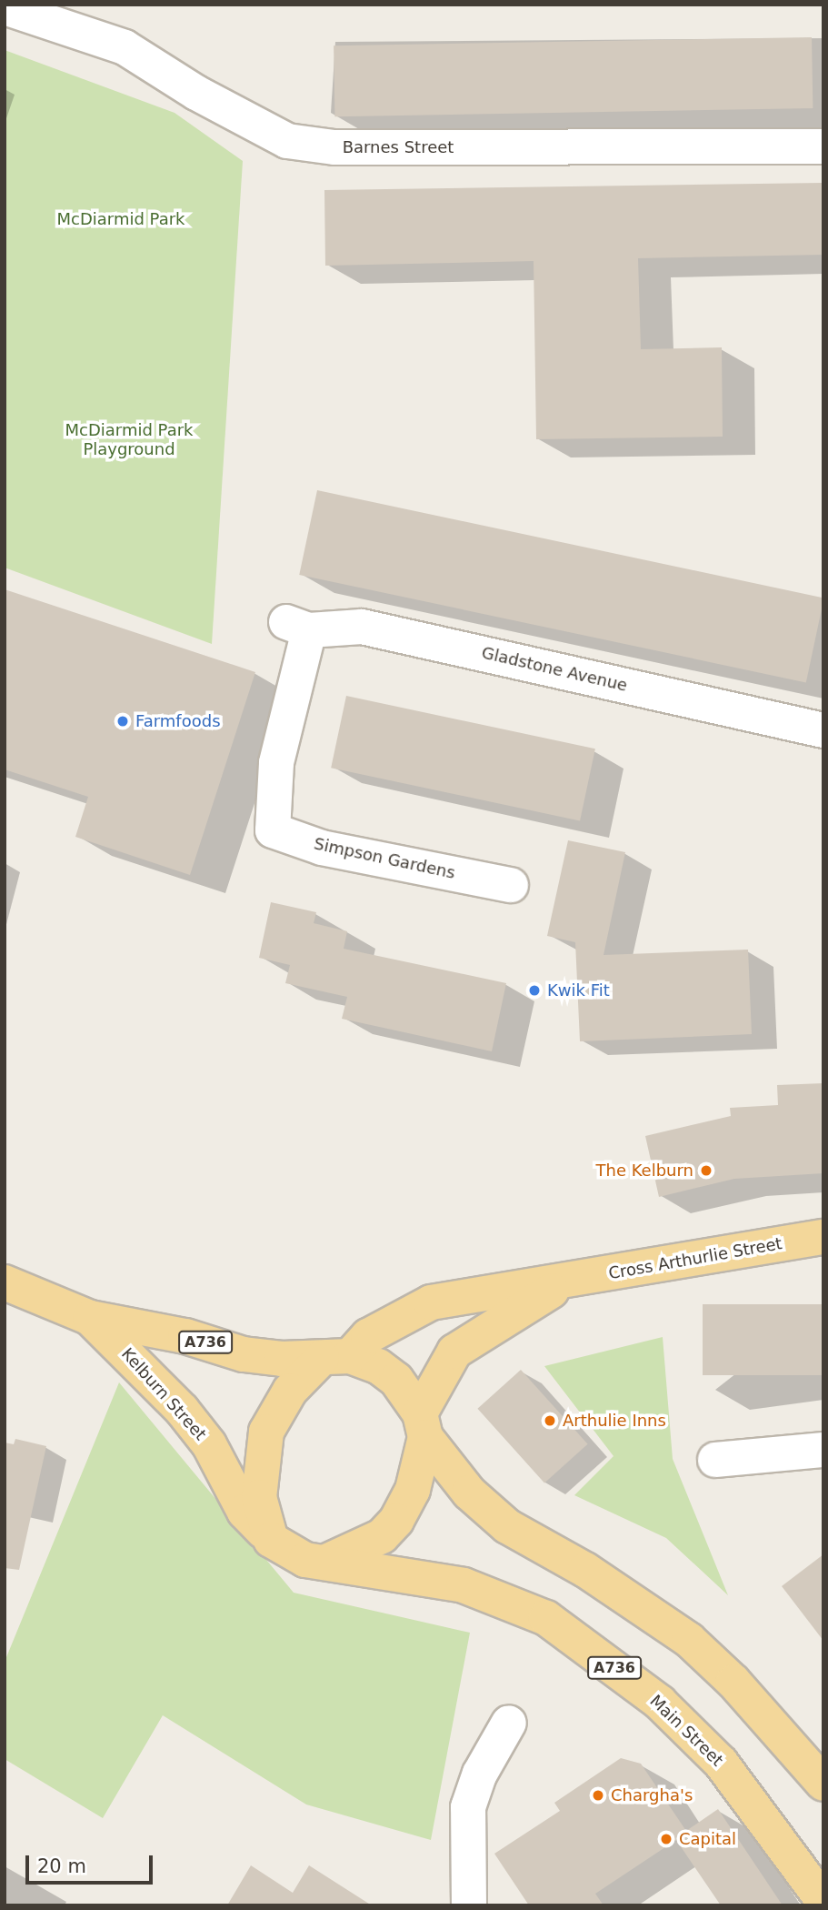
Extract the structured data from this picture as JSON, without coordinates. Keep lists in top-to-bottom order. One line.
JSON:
{"streets":{"main road":["Cross Arthurlie Street","A736","Kelburn Street","Main Street"],"street":["Barnes Street","Gladstone Avenue","Simpson Gardens"]},"crossings":[["Gladstone Avenue","Simpson Gardens"],["Cross Arthurlie Street","A736"],["Cross Arthurlie Street","Kelburn Street"],["Cross Arthurlie Street","Main Street"],["A736","Kelburn Street"],["A736","Main Street"],["Kelburn Street","Main Street"]],"parks":["McDiarmid Park","McDiarmid Park Playground"],"places":["Farmfoods","Kwik Fit","The Kelburn","Arthulie Inns","Chargha's","Capital"],"scale_bar":"20 m"}
